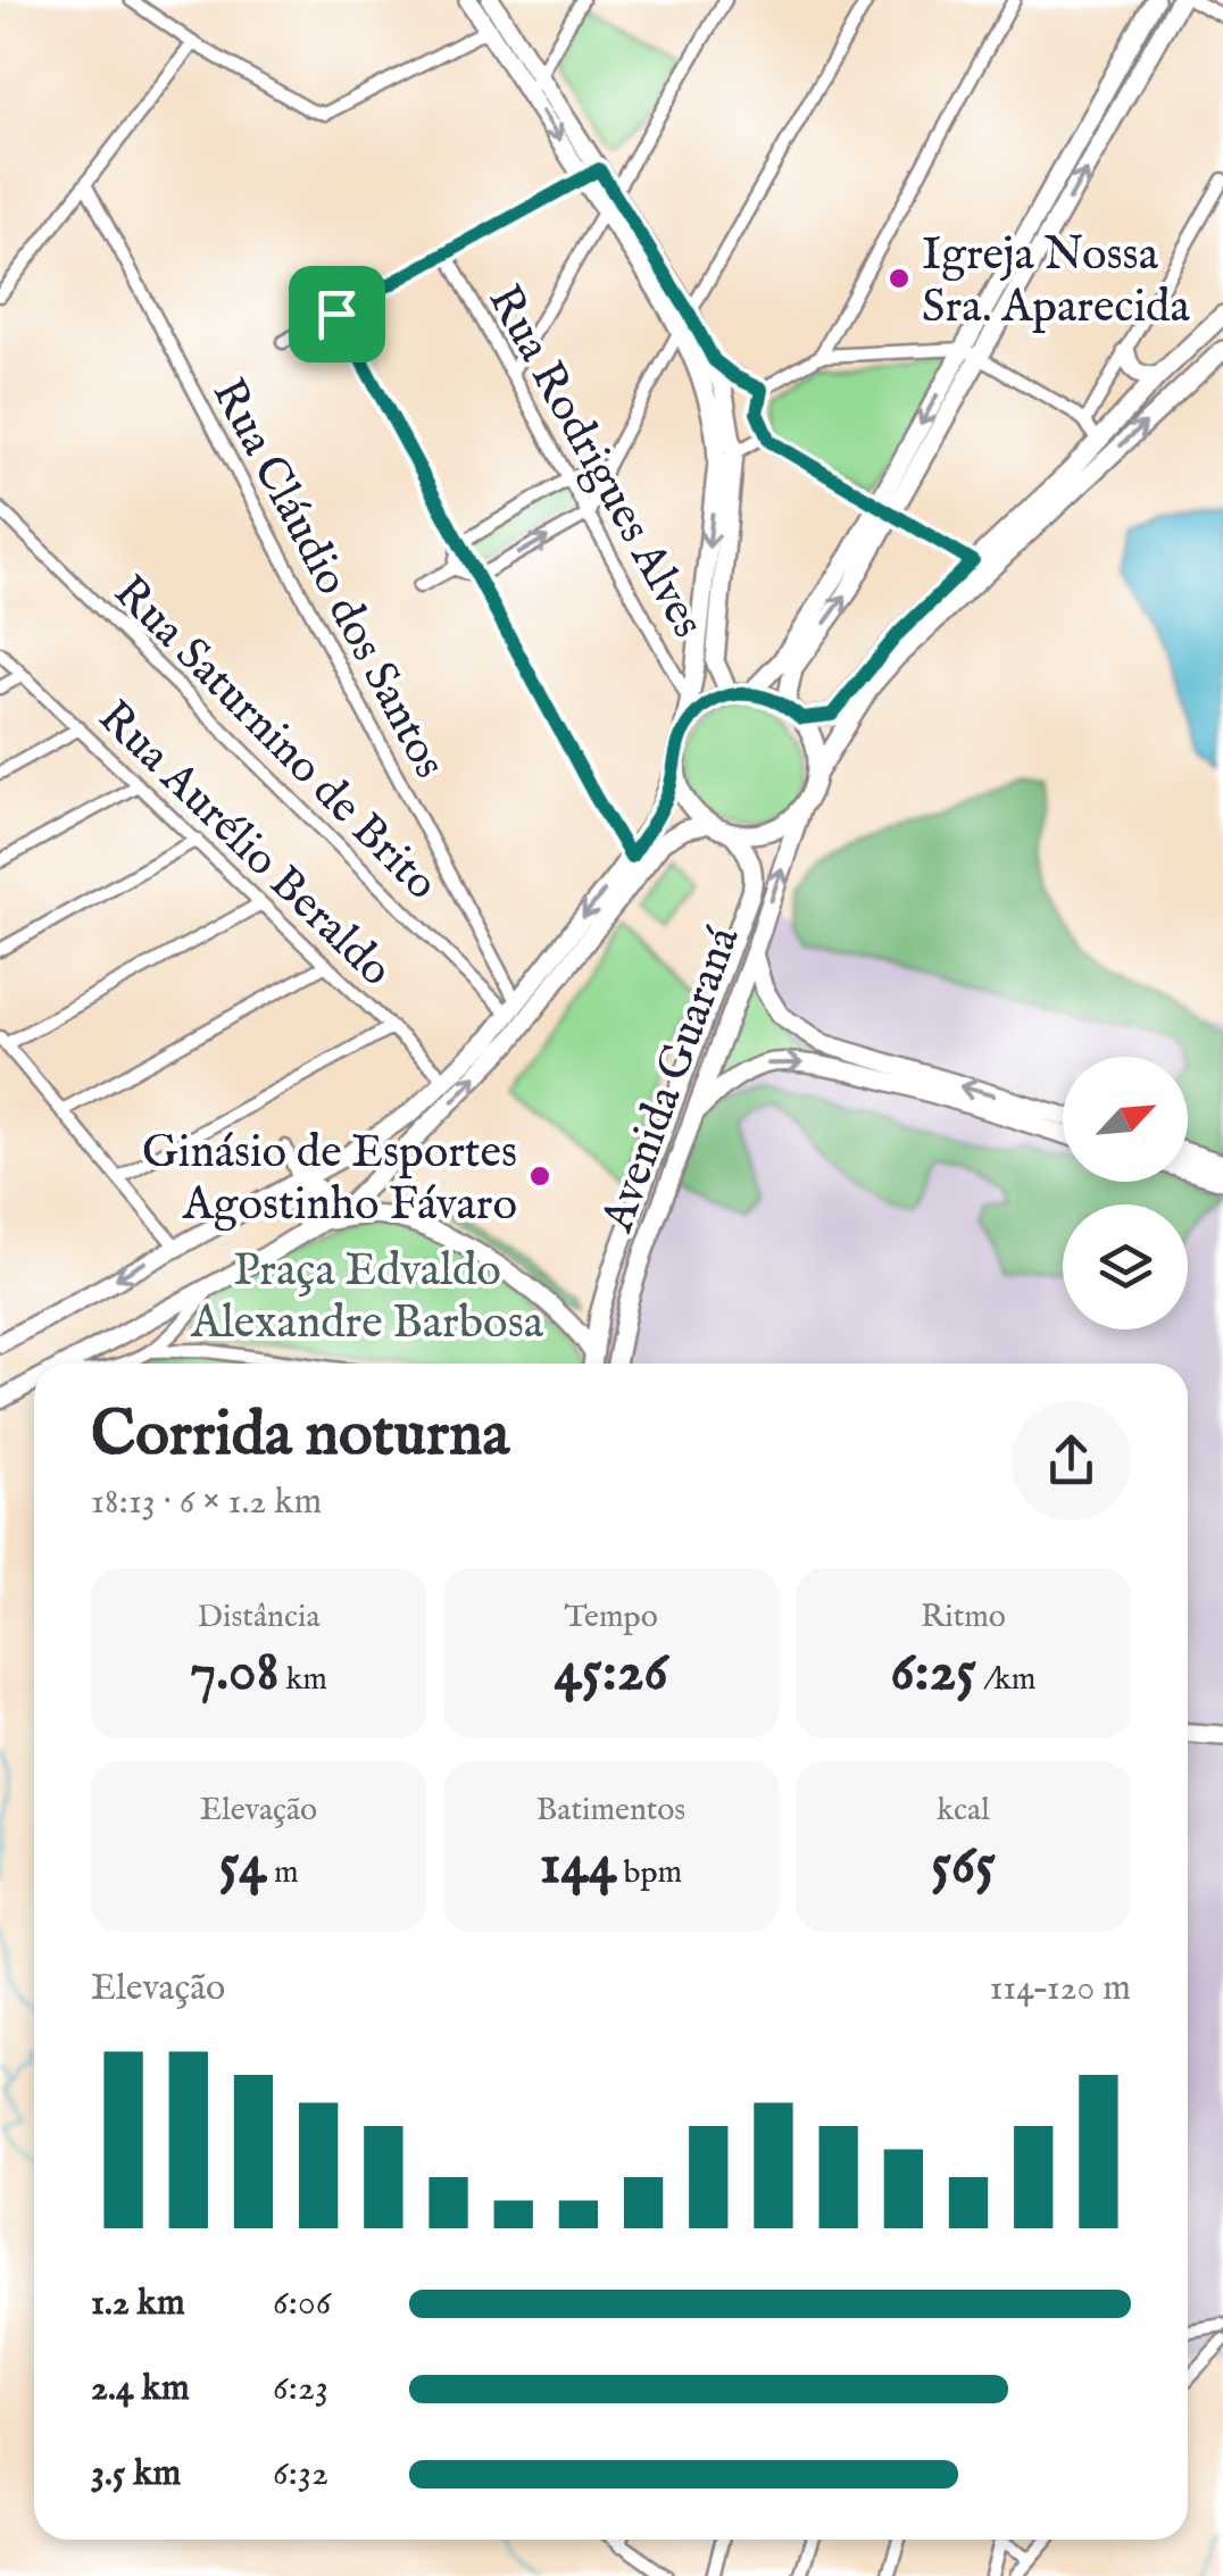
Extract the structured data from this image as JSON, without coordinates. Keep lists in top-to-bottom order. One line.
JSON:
{"streets":{"street":["Rua Rodrigues Alves","Rua Cláudio dos Santos","Rua Saturnino de Brito","Rua Aurélio Beraldo","Avenida Guaraná"]},"crossings":[["Rua Cláudio dos Santos","Rua Saturnino de Brito"]],"parks":["Praça Edvaldo Alexandre Barbosa"],"places":["Igreja Nossa Sra. Aparecida","Ginásio de Esportes Agostinho Fávaro"],"north":"top right","page":{"heading":["Corrida noturna","18:13 · 6 × 1.2 km"],"stats":[["Distância","7.08 km"],["Tempo","45:26"],["Ritmo","6:25 /km"],["Elevação","54 m"],["Batimentos","144 bpm"],["kcal","565"]],"chart":["Elevação","114–120 m"],"list":[{"name":"1.2 km","note":"6:06"},{"name":"2.4 km","note":"6:23"},{"name":"3.5 km","note":"6:32"}]}}
